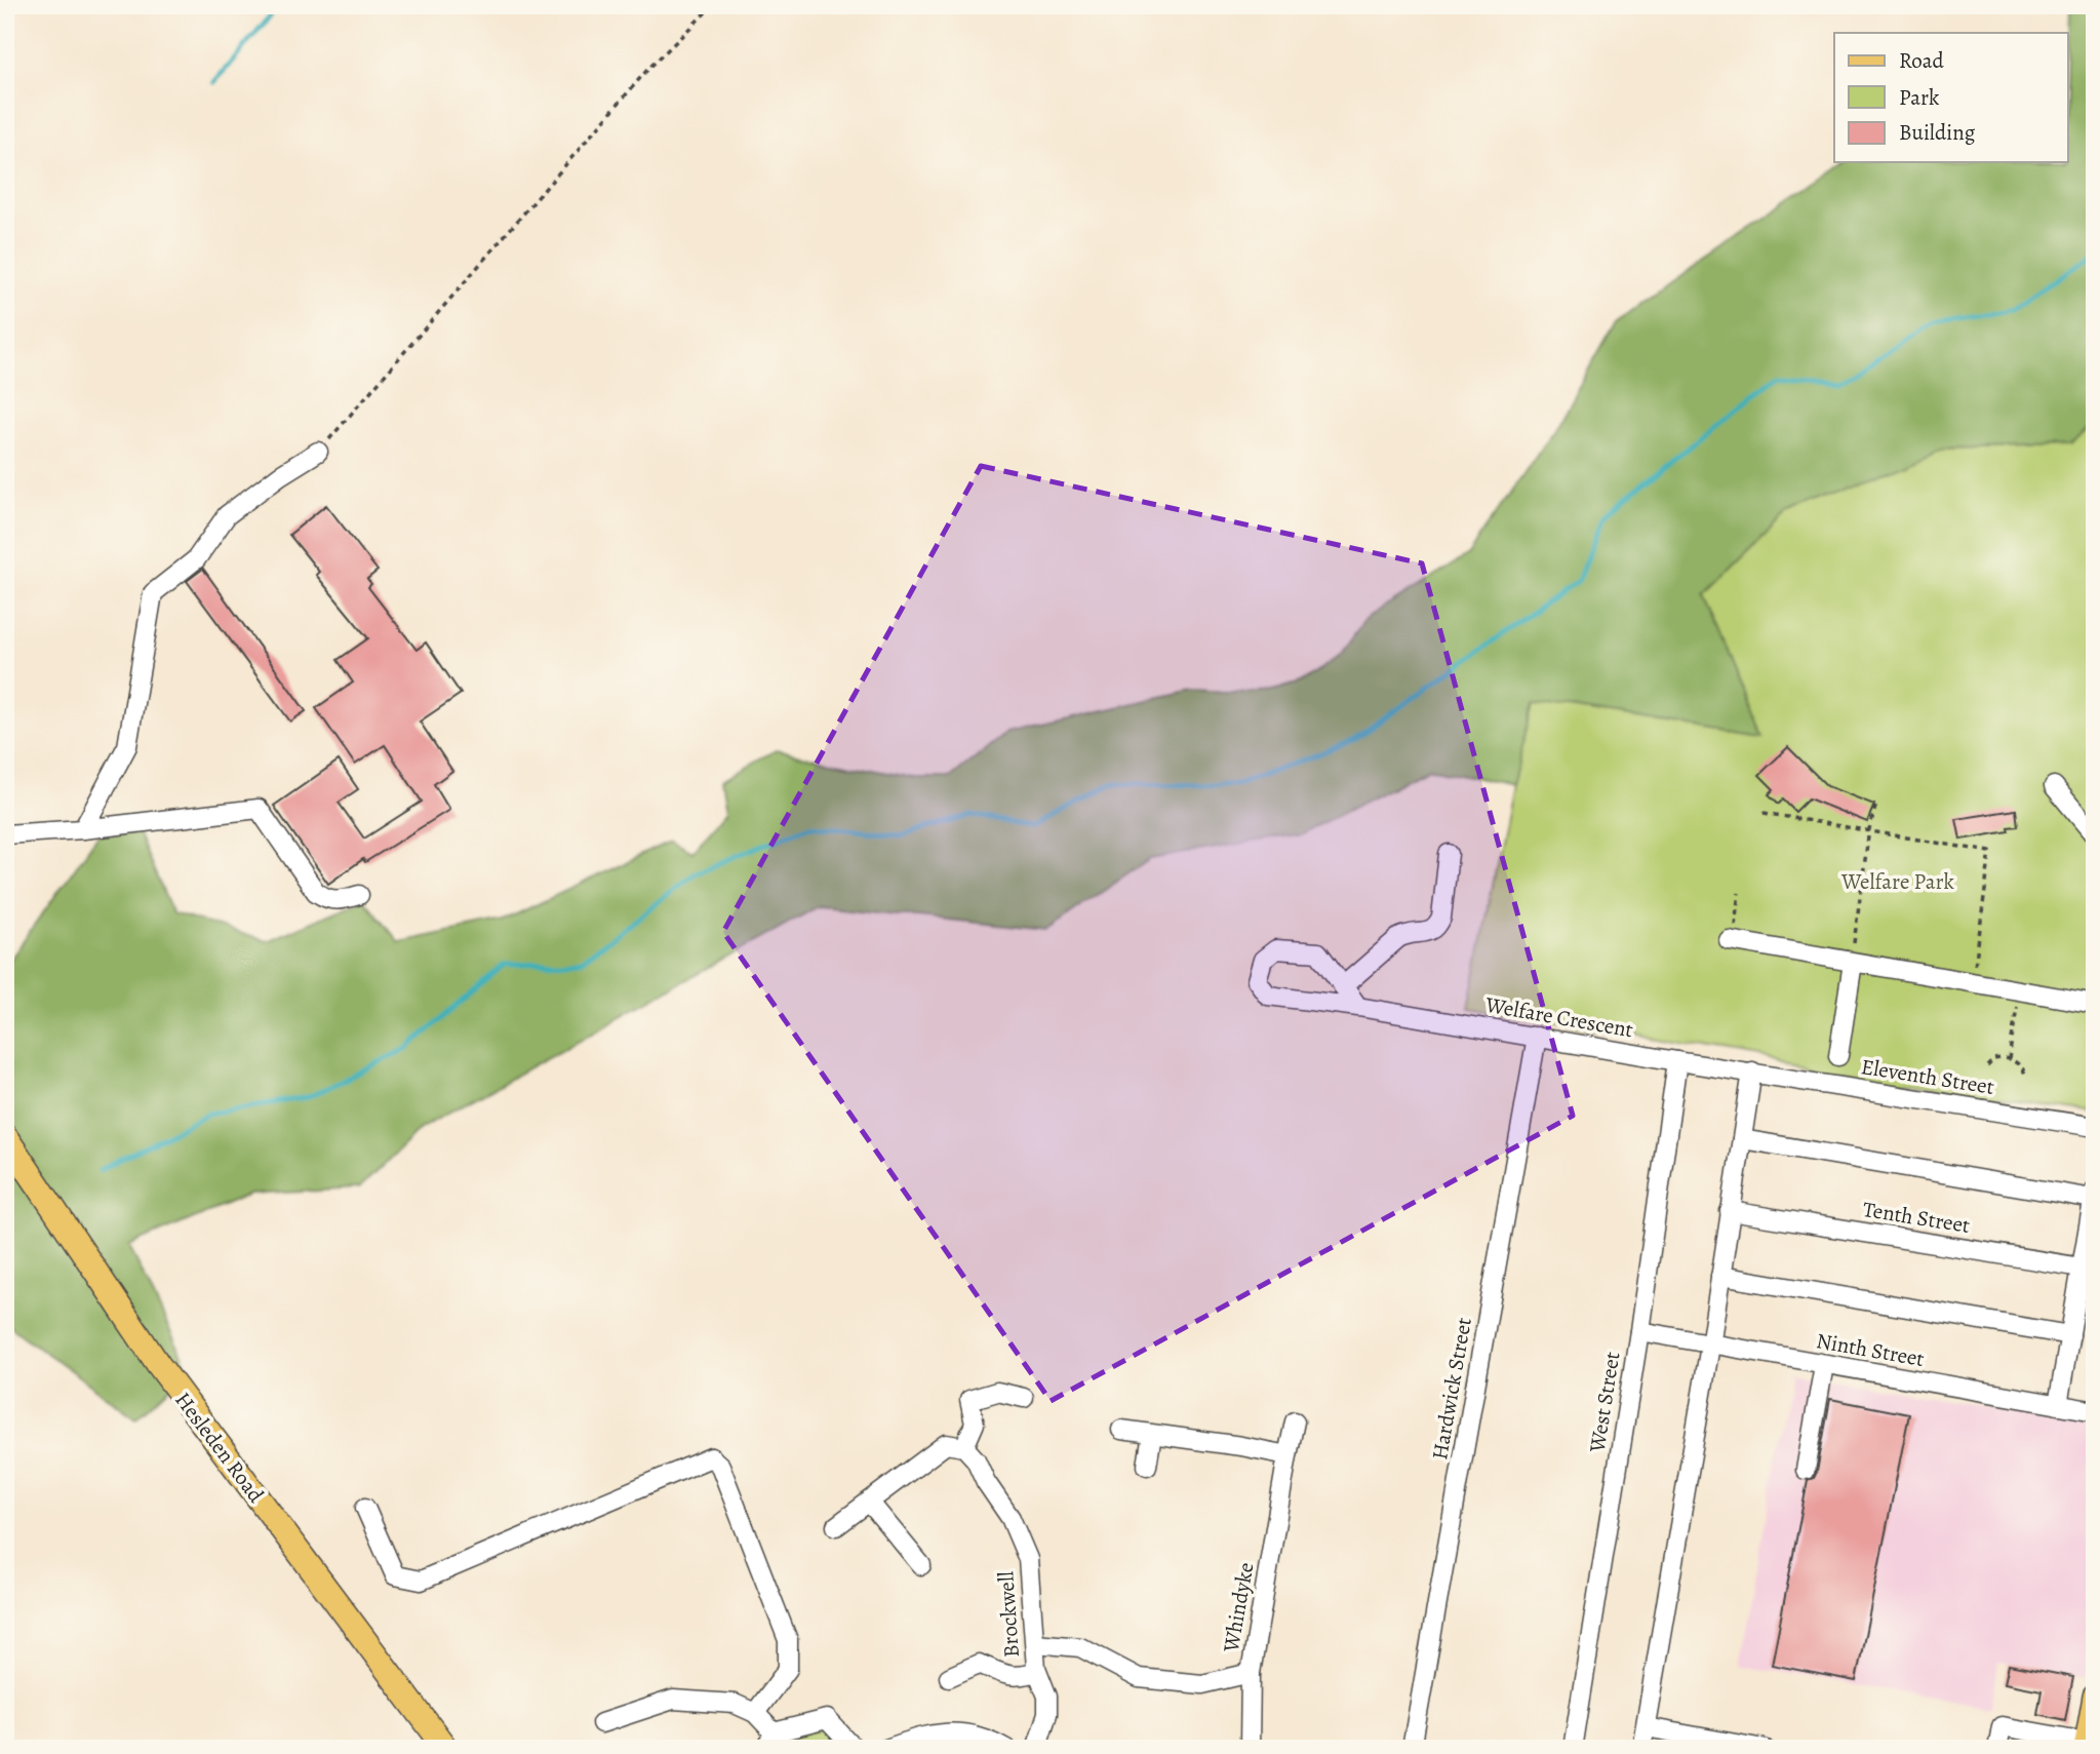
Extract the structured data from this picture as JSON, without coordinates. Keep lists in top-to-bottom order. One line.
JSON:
{"streets":{"main road":["Hesleden Road"],"street":["Welfare Crescent","Eleventh Street","Tenth Street","Ninth Street","Hardwick Street","West Street","Whindyke","Brockwell"]},"crossings":[["Welfare Crescent","Eleventh Street"],["Welfare Crescent","Hardwick Street"],["Welfare Crescent","West Street"],["Ninth Street","West Street"],["Whindyke","Brockwell"]],"parks":["Welfare Park"],"legend":["Road","Park","Building"]}
